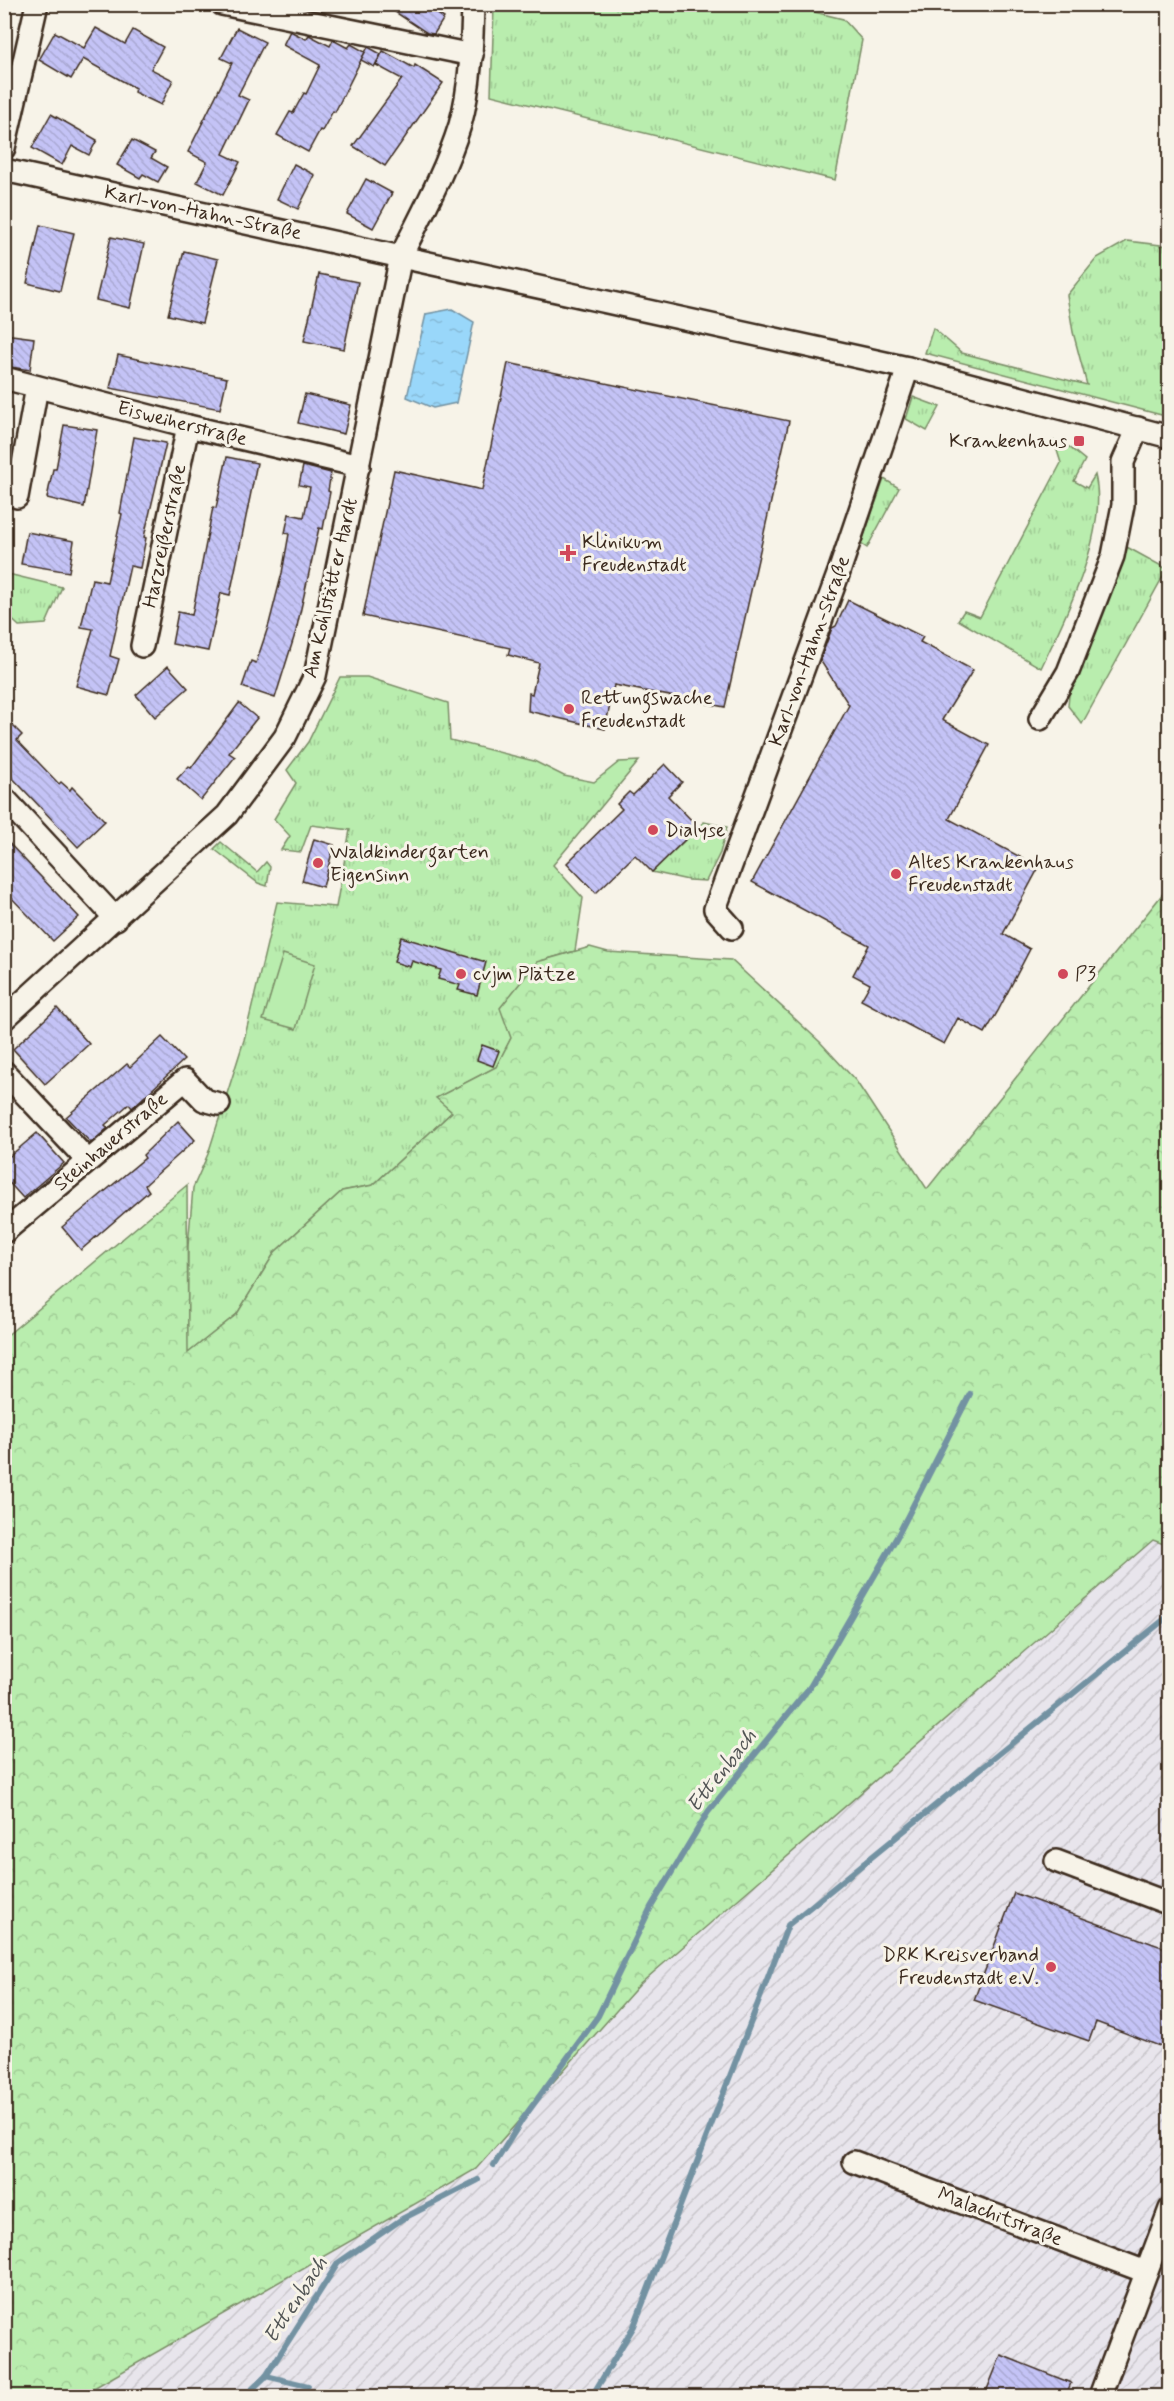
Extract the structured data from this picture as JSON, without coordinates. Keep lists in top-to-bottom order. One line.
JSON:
{"streets":{"street":["Karl-von-Hahn-Straße","Eisweiherstraße","Harzreißerstraße","Am Kohlstätter Hardt","Steinhauerstraße","Malachitstraße"]},"crossings":[["Karl-von-Hahn-Straße","Am Kohlstätter Hardt"],["Eisweiherstraße","Harzreißerstraße"],["Eisweiherstraße","Am Kohlstätter Hardt"]],"water":["Ettenbach"],"places":{"transit":["Krankenhaus"],"health":["Klinikum Freudenstadt"],"other":["Rettungswache Freudenstadt","Dialyse","Waldkindergarten Eigensinn","Altes Krankenhaus Freudenstadt","cvjm Plätze","P3","DRK Kreisverband Freudenstadt e.V."]}}
